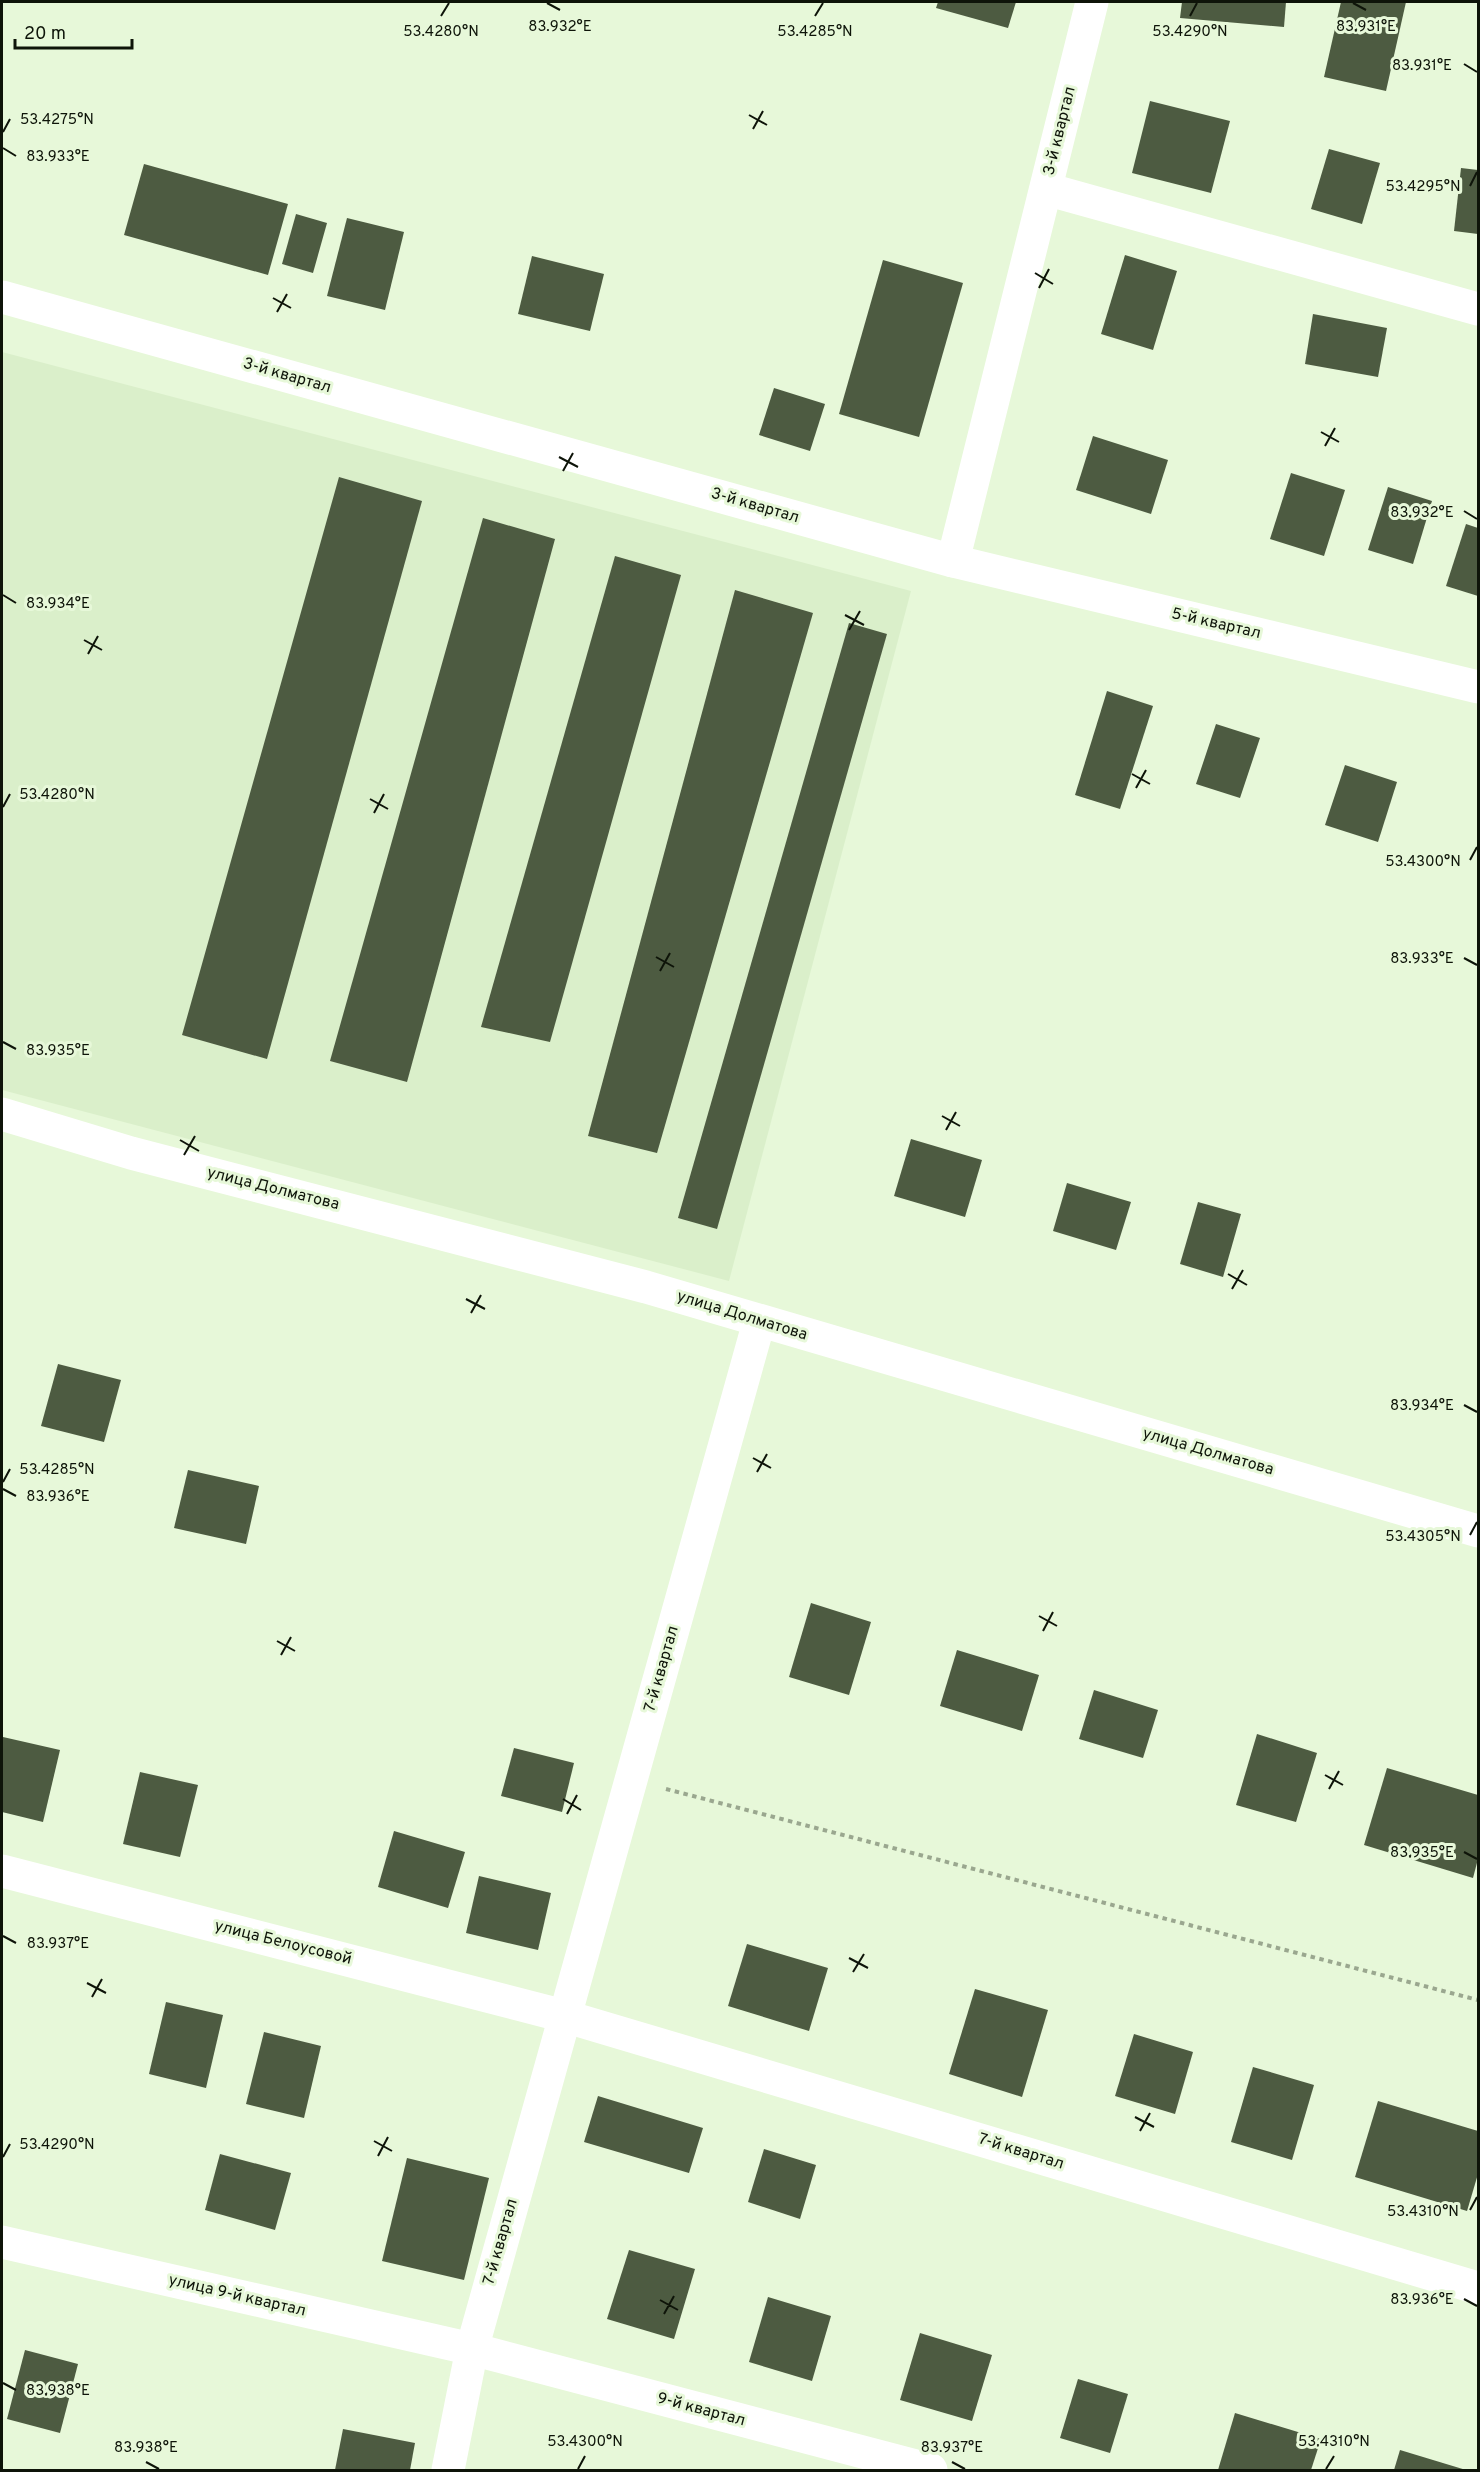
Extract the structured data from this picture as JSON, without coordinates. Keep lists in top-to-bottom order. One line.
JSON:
{"streets":{"street":["3-й квартал","5-й квартал","улица Долматова","7-й квартал","улица Белоусовой","улица 9-й квартал","9-й квартал"]},"crossings":[["3-й квартал","5-й квартал"],["улица Долматова","7-й квартал"],["7-й квартал","улица Белоусовой"],["7-й квартал","улица 9-й квартал"],["7-й квартал","9-й квартал"],["улица 9-й квартал","9-й квартал"]],"scale_bar":"20 m","coordinates":["83.932°E","83.931°E","53.4280°N","53.4285°N","53.4290°N","53.4275°N","83.933°E","53.4295°N","83.934°E","53.4300°N","83.935°E","83.936°E","53.4305°N","83.937°E","53.4310°N","83.938°E"]}
